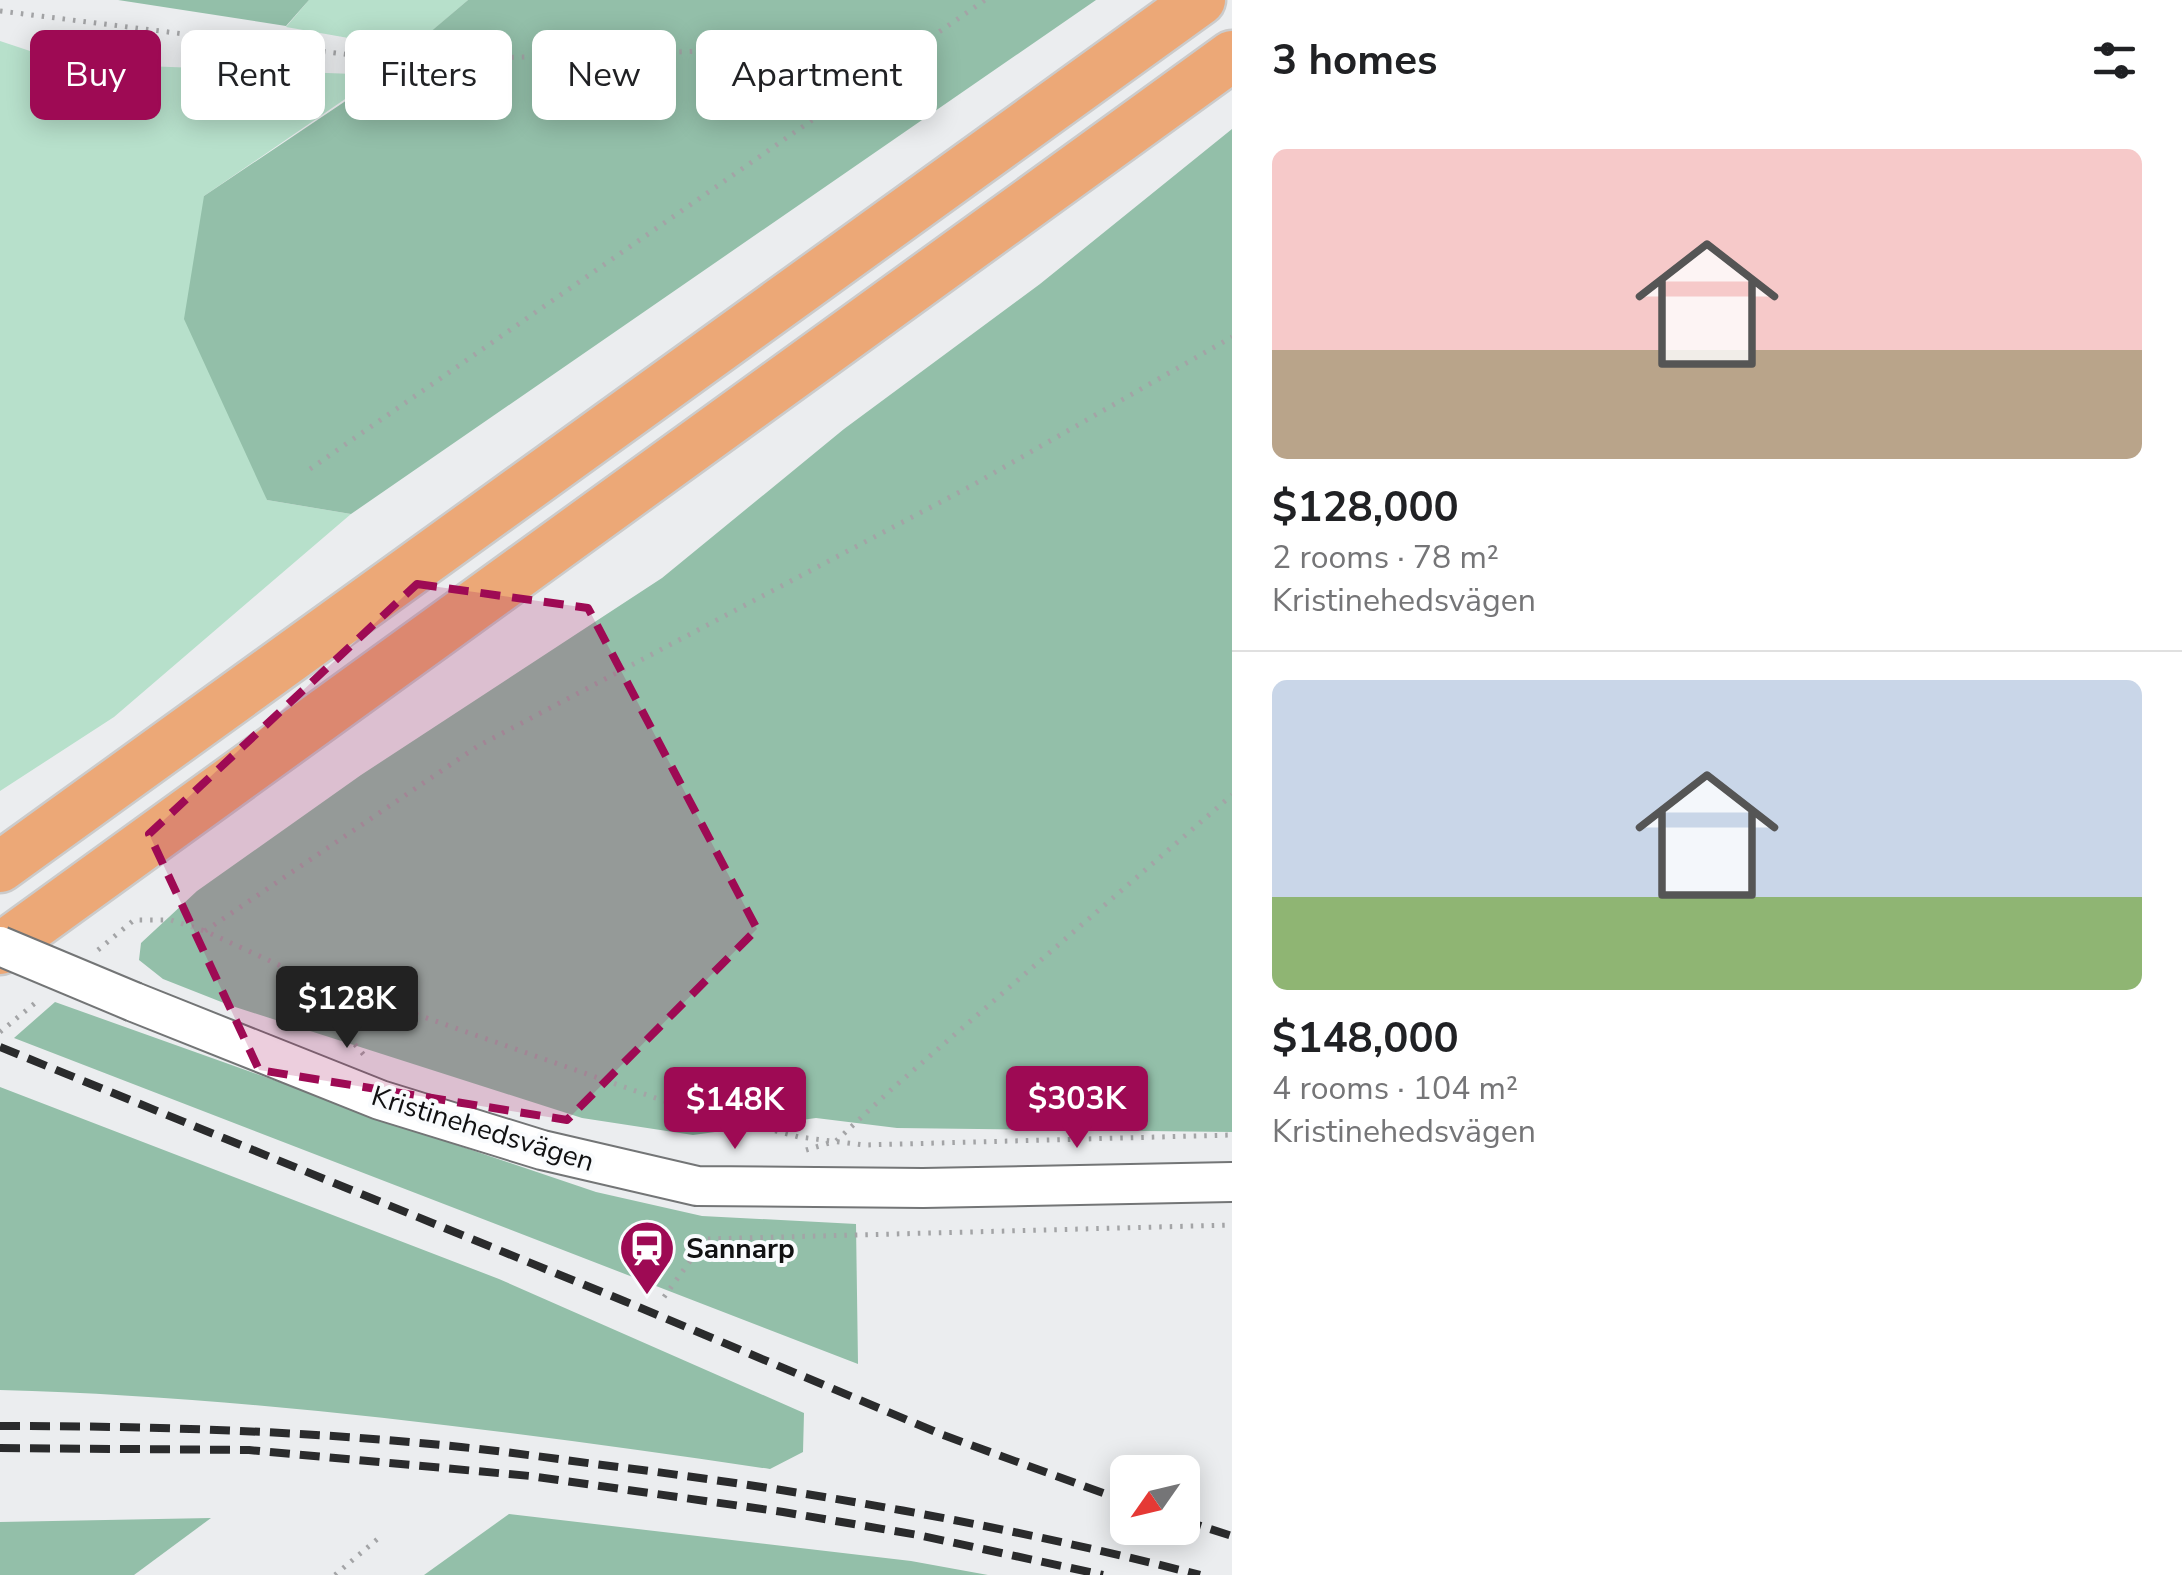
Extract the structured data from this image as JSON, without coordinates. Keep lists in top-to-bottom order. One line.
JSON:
{"streets":{"street":["Kristinehedsvägen"]},"places":{"station":["Sannarp"]},"north":"bottom left","page":{"heading":"3 homes","chip":["Buy","Rent","Filters","New","Apartment"],"list":[{"name":"$128,000","note":"2 rooms · 78 m² · Kristinehedsvägen"},{"name":"$148,000","note":"4 rooms · 104 m² · Kristinehedsvägen"}],"price":["$128K","$303K","$148K"]}}
